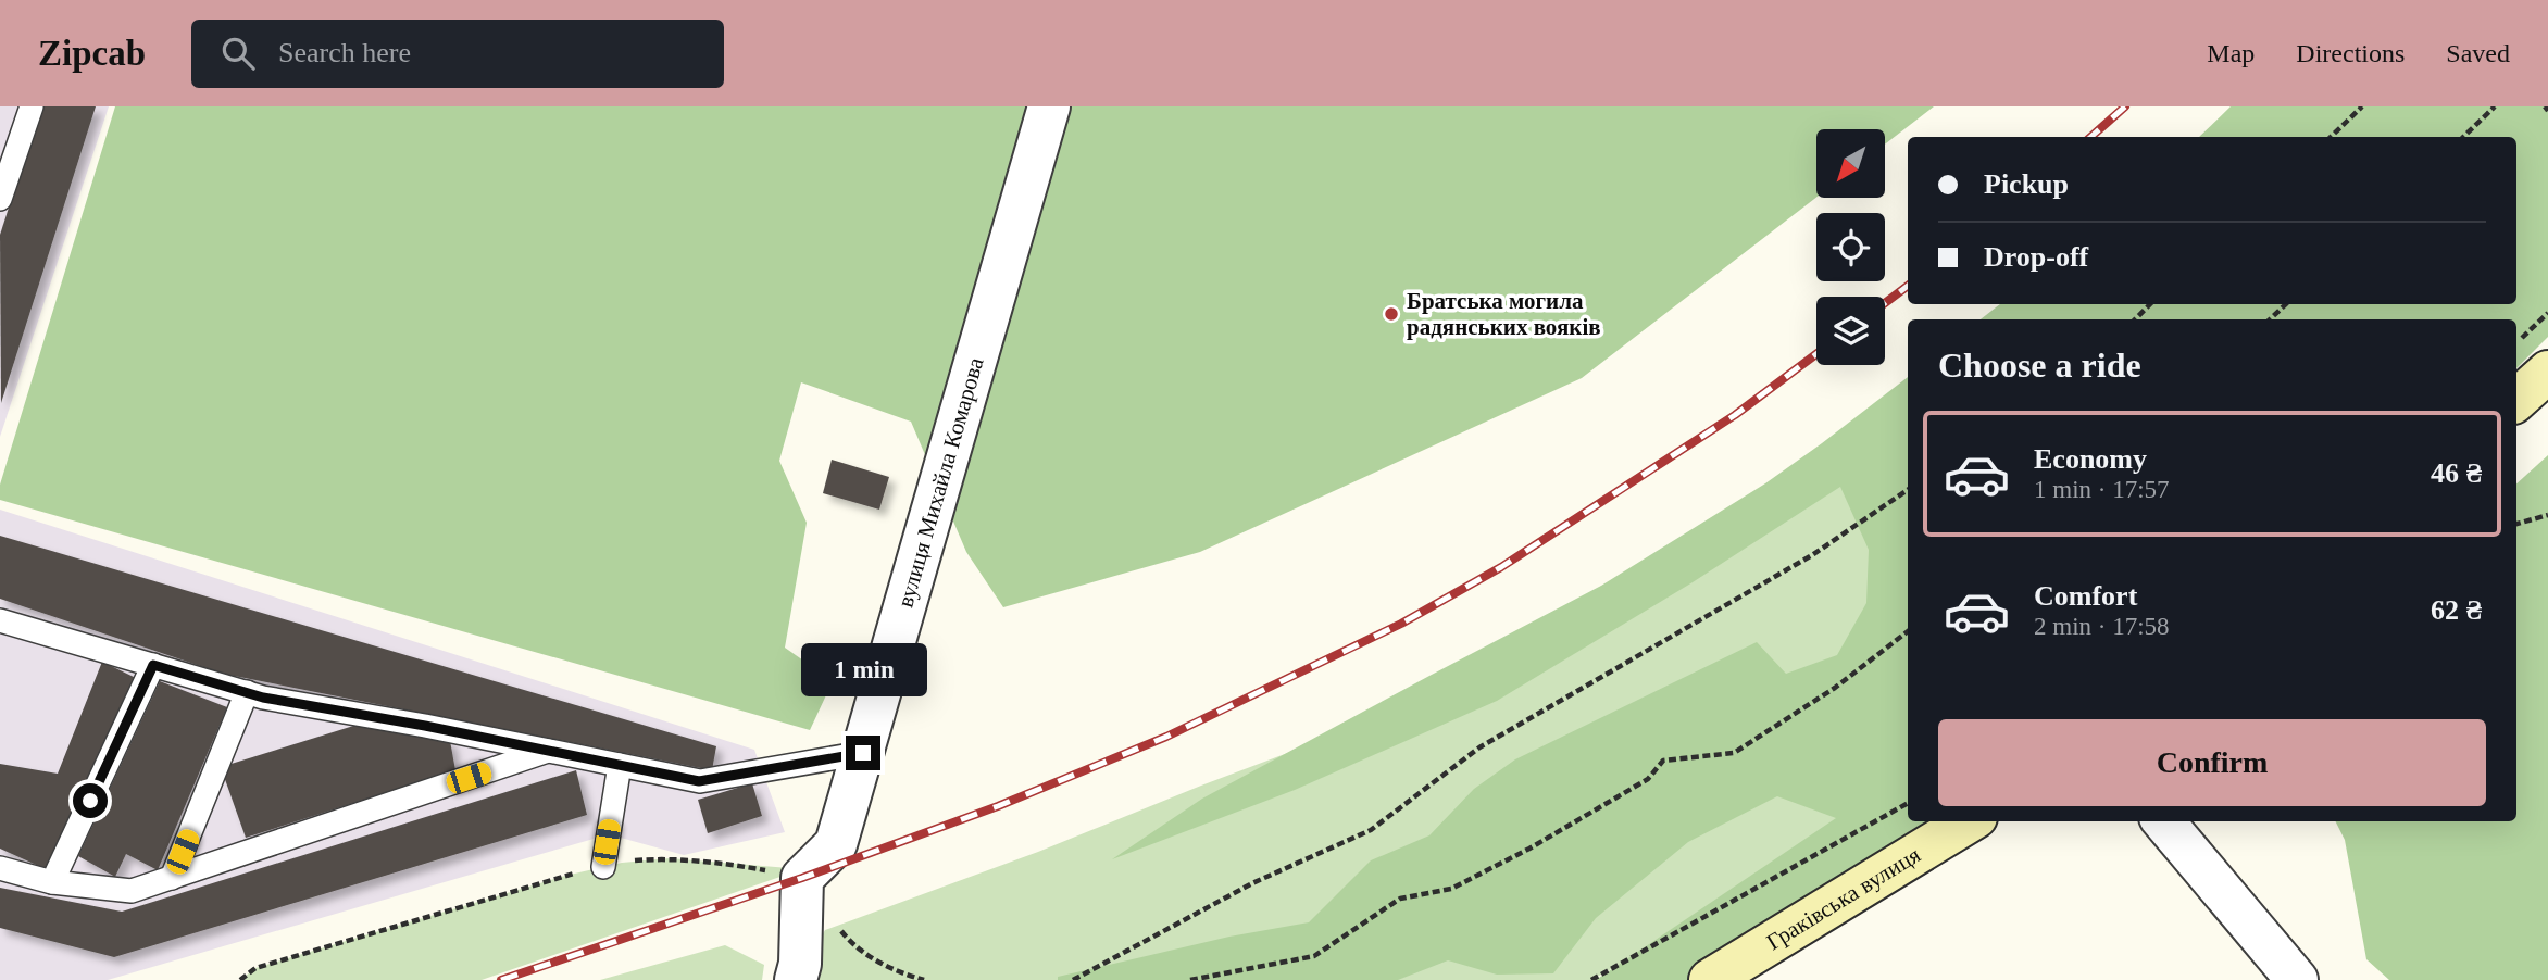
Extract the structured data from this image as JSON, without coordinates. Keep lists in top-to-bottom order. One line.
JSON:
{"streets":{"street":["вулиця Михайла Комарова","Граківська вулиця"]},"places":["Братська могила радянських вояків"],"north":"bottom left","page":{"header":"Zipcab","search":"Search here","nav":["Map","Directions","Saved"],"banner":["Pickup","Drop-off"],"heading":"Choose a ride","list":[{"name":"Economy","note":"1 min · 17:57","value":"46 ₴"},{"name":"Comfort","note":"2 min · 17:58","value":"62 ₴"}],"bubble":"1 min","buttons":"Confirm"}}
